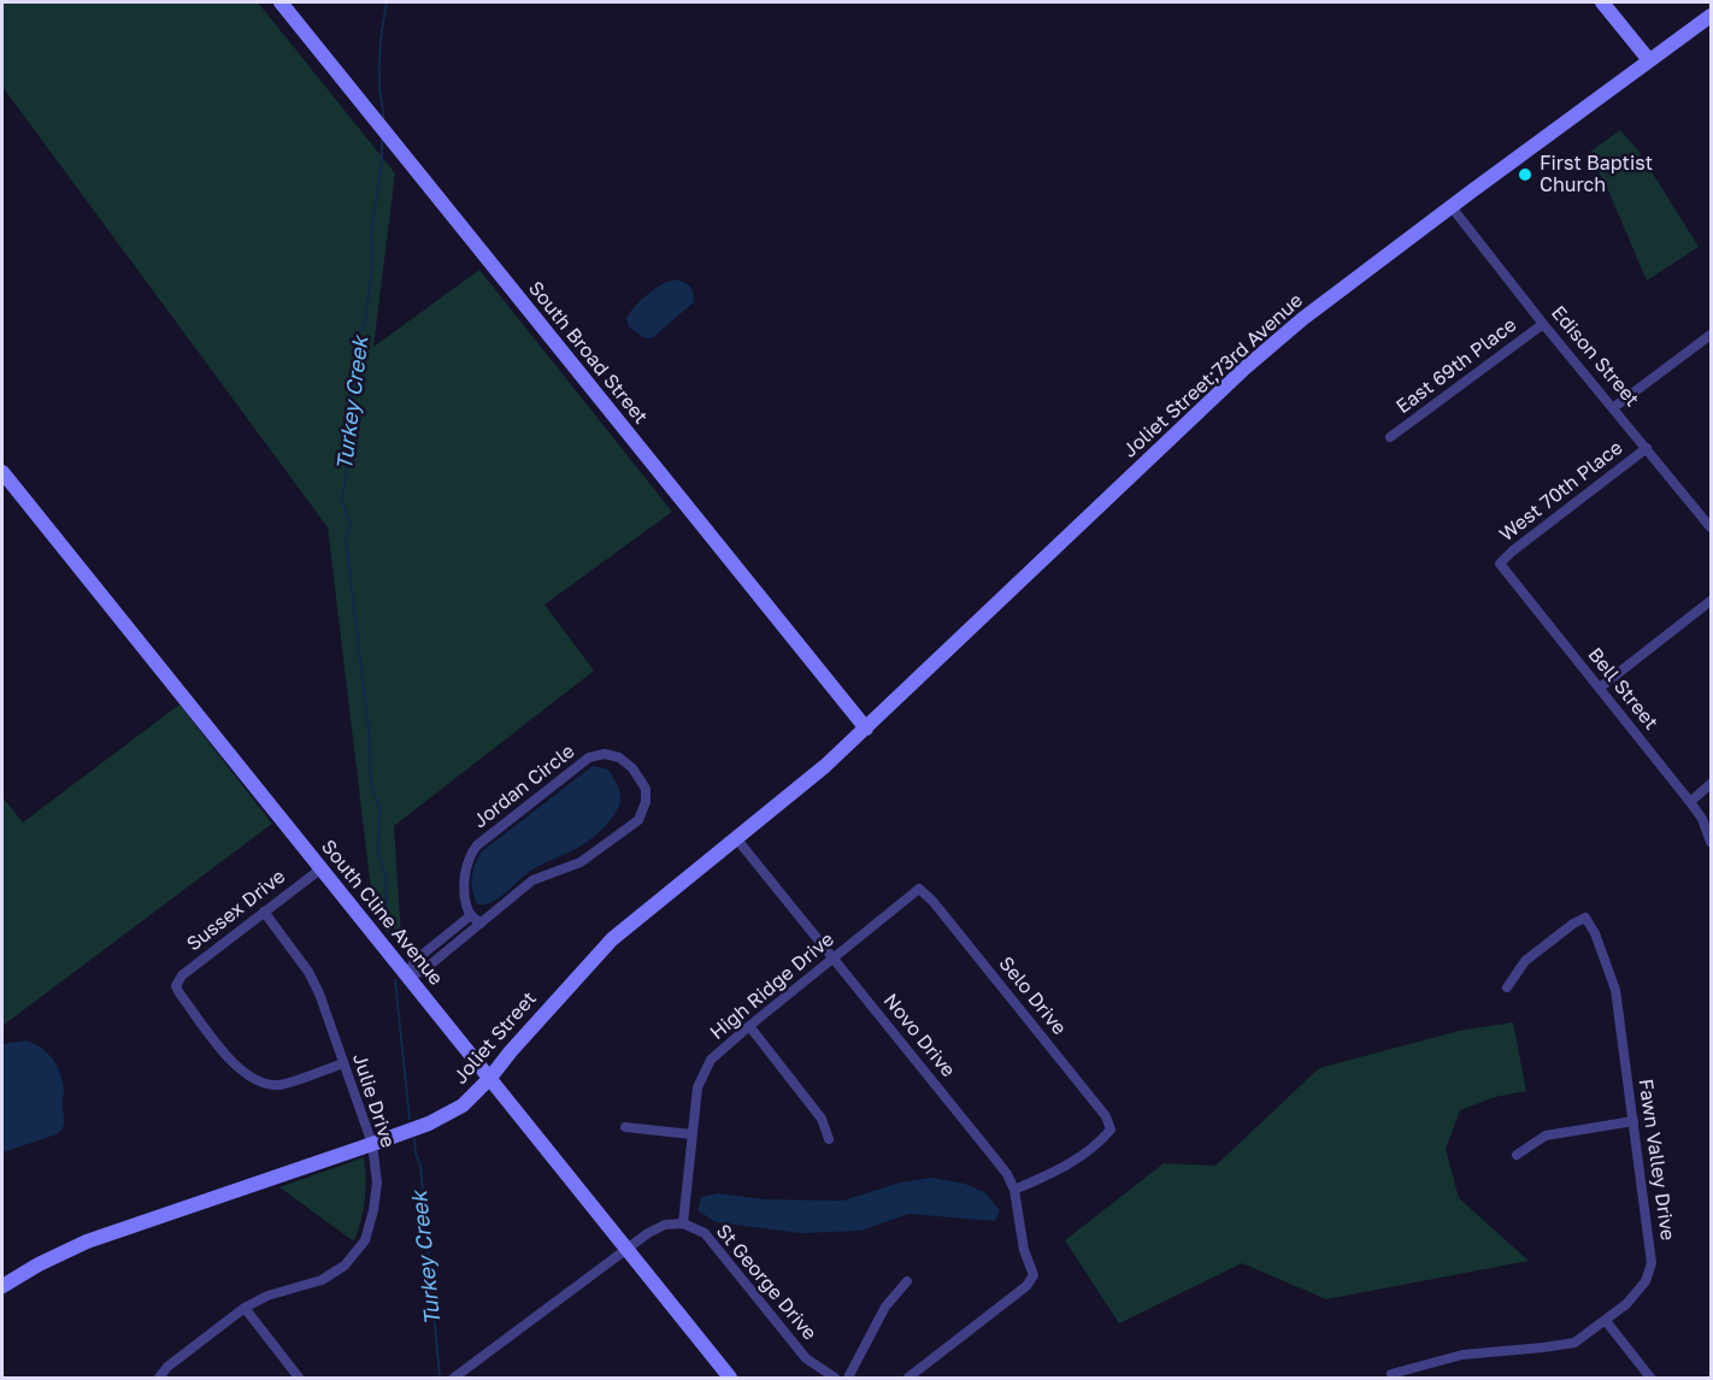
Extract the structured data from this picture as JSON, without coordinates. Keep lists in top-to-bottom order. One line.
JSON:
{"streets":{"street":["South Broad Street","Edison Street","East 69th Place","Joliet Street;73rd Avenue","West 70th Place","Bell Street","Jordan Circle","Sussex Drive","South Cline Avenue","High Ridge Drive","Selo Drive","Novo Drive","Joliet Street","Julie Drive","Fawn Valley Drive","St George Drive"]},"crossings":[["South Broad Street","Joliet Street;73rd Avenue"],["South Broad Street","Joliet Street"],["Edison Street","East 69th Place"],["Edison Street","Joliet Street;73rd Avenue"],["Edison Street","West 70th Place"],["Joliet Street;73rd Avenue","Joliet Street"],["West 70th Place","Bell Street"],["Jordan Circle","South Cline Avenue"],["Sussex Drive","South Cline Avenue"],["Sussex Drive","Julie Drive"],["South Cline Avenue","Joliet Street"],["High Ridge Drive","Selo Drive"],["High Ridge Drive","Novo Drive"],["High Ridge Drive","St George Drive"],["Selo Drive","Novo Drive"],["Novo Drive","Joliet Street"],["Joliet Street","Julie Drive"]],"water":["Turkey Creek"],"places":["First Baptist Church"]}
